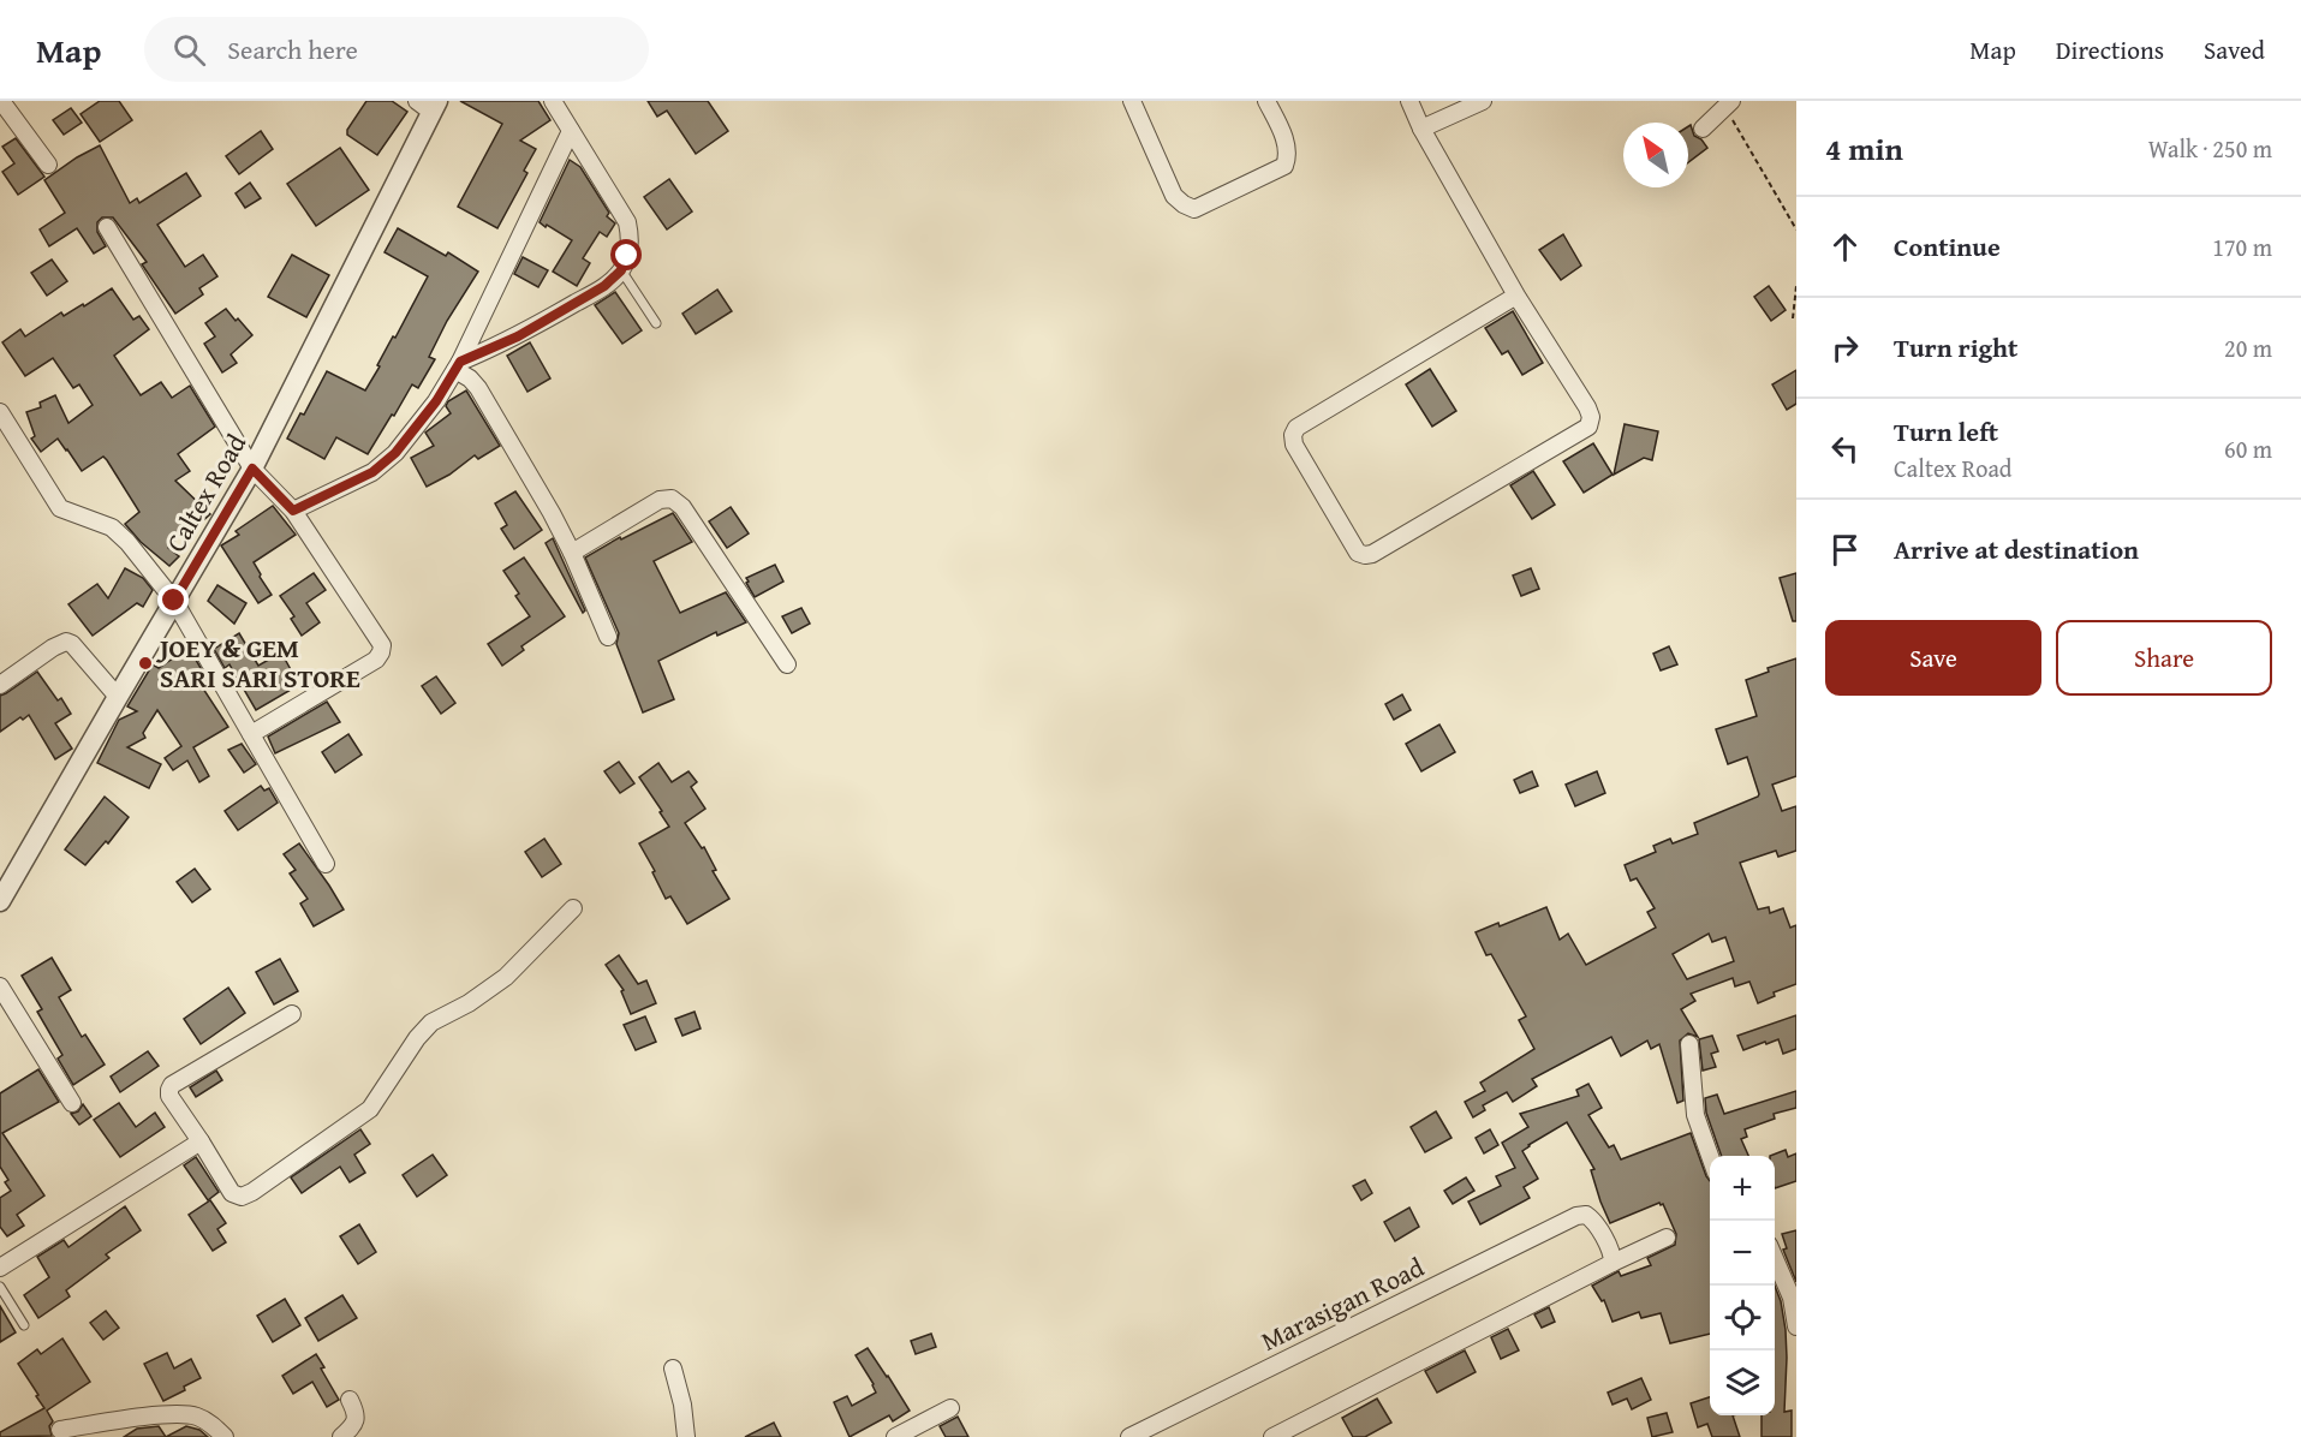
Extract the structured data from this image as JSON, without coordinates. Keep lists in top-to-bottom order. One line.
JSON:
{"streets":{"street":["Caltex Road","Marasigan Road"]},"places":["JOEY & GEM SARI SARI STORE"],"north":"top left","page":{"header":"Map","search":"Search here","nav":["Map","Directions","Saved"],"heading":["4 min","Walk · 250 m"],"list":[["Continue","170 m"],["Turn right","20 m"],["Turn left","Caltex Road","60 m"],"Arrive at destination"],"buttons":["Save","Share"],"map_buttons":["+","−"]}}
